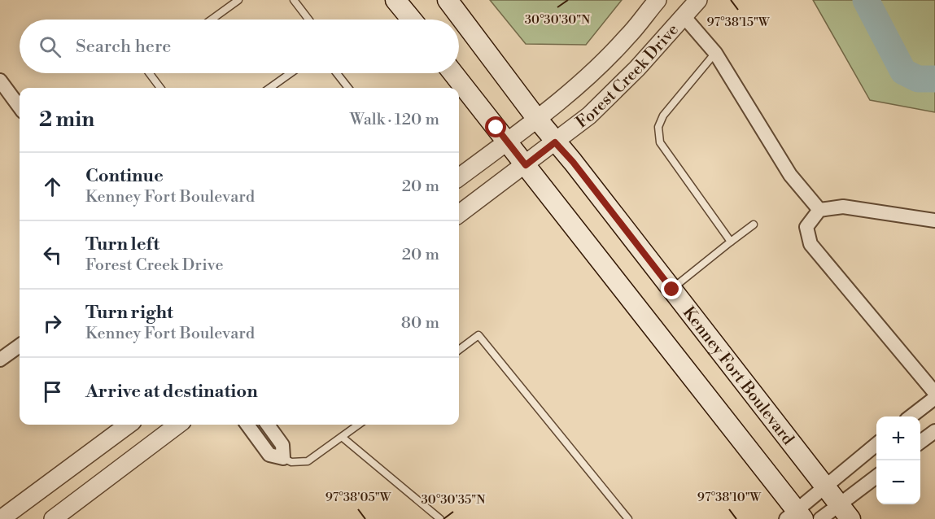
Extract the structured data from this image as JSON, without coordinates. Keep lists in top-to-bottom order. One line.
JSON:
{"streets":{"main road":["Kenney Fort Boulevard"],"street":["Forest Creek Drive"]},"crossings":[["Forest Creek Drive","Kenney Fort Boulevard"]],"page":{"search":"Search here","heading":["2 min","Walk · 120 m"],"list":[["Continue","Kenney Fort Boulevard","20 m"],["Turn left","Forest Creek Drive","20 m"],["Turn right","Kenney Fort Boulevard","80 m"],"Arrive at destination"],"map_buttons":["+","−"]},"coordinates":["30°30'30\"N","97°38'15\"W","97°38'05\"W","97°38'10\"W","30°30'35\"N"]}
